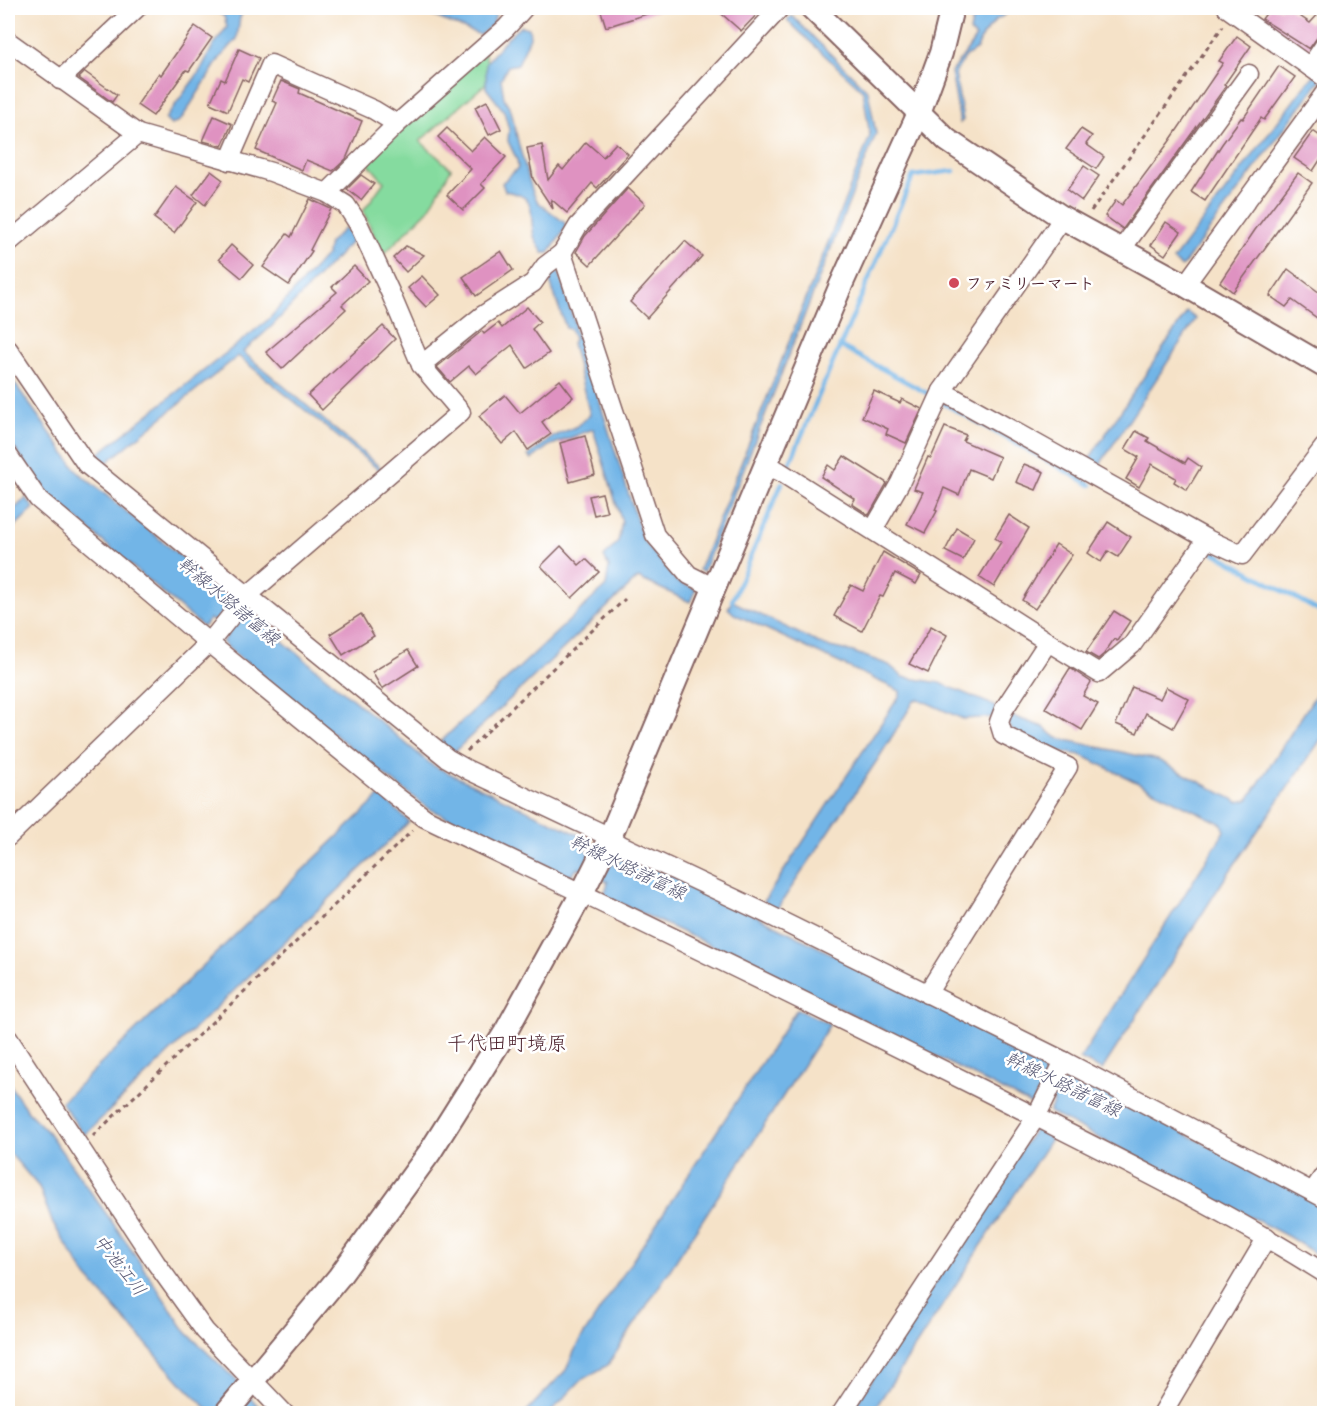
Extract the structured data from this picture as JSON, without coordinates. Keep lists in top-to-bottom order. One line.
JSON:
{"districts":["千代田町境原"],"water":["幹線水路諸富線","中池江川"],"places":["ファミリーマート"]}
